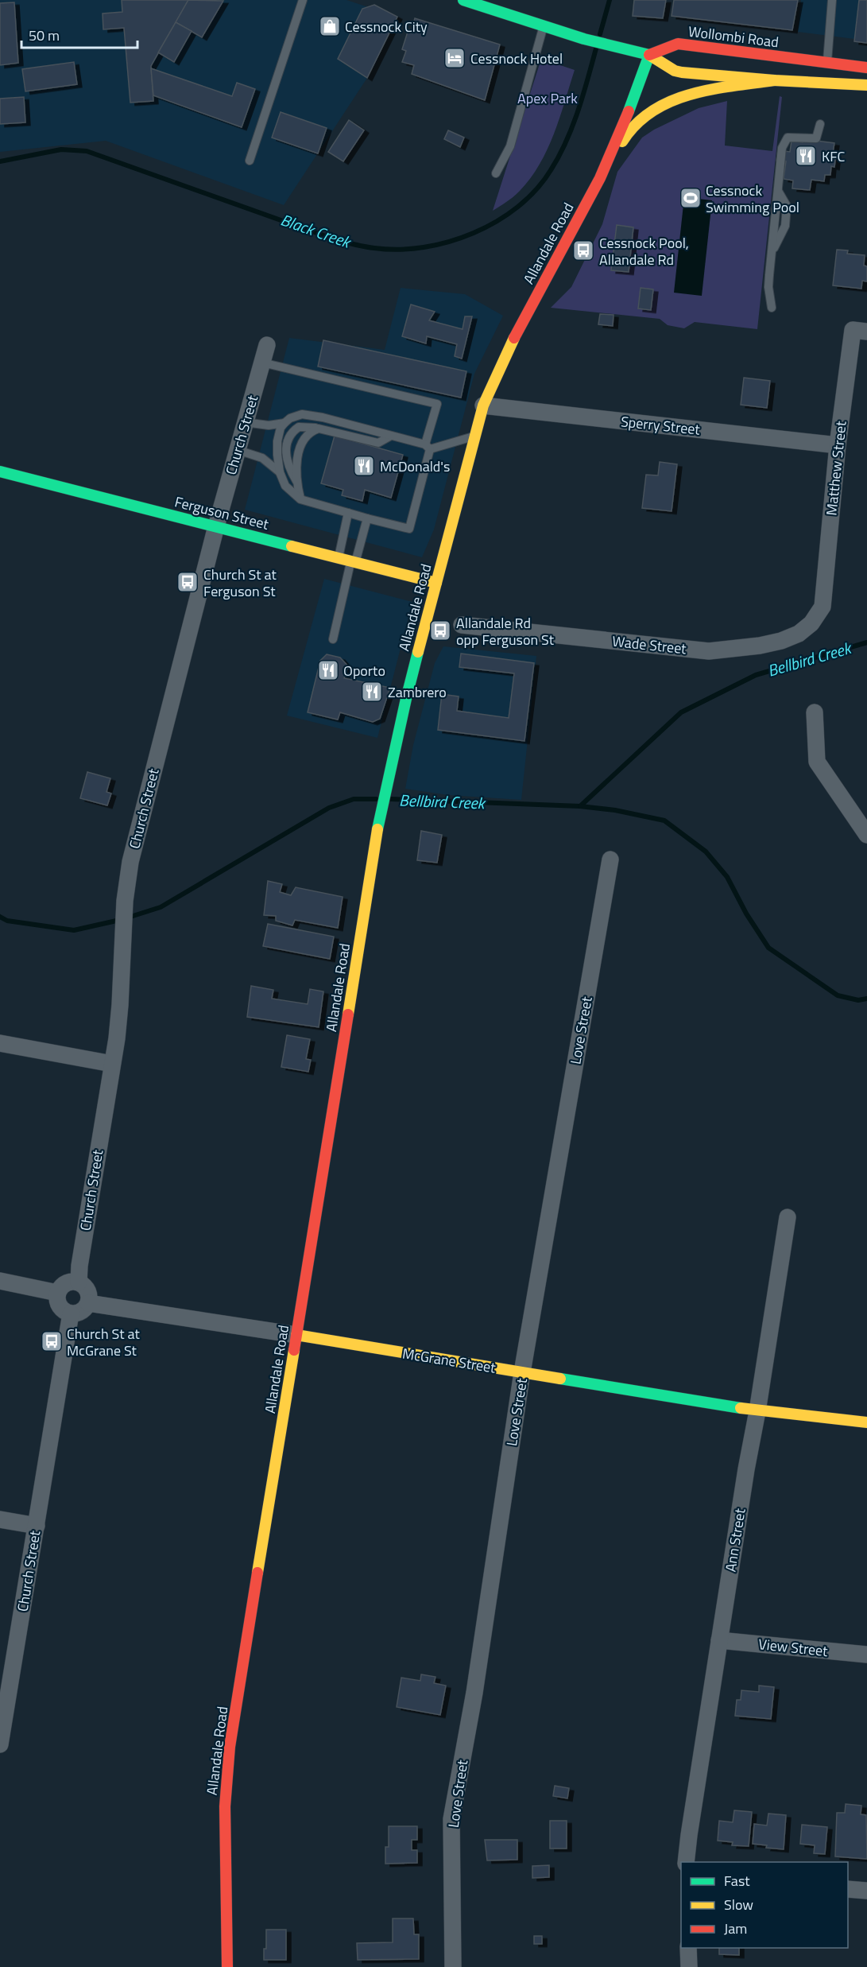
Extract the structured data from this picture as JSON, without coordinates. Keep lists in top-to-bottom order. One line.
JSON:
{"streets":{"main road":["Wollombi Road","Allandale Road","Ferguson Street","McGrane Street"],"street":["Sperry Street","Church Street","Matthew Street","Wade Street","Love Street","Ann Street","View Street"]},"crossings":[["Wollombi Road","Allandale Road"],["Allandale Road","Sperry Street"],["Allandale Road","Ferguson Street"],["Allandale Road","McGrane Street"],["Sperry Street","Matthew Street"],["Church Street","Ferguson Street"],["Church Street","McGrane Street"],["Matthew Street","Wade Street"],["Love Street","McGrane Street"],["McGrane Street","Ann Street"],["Ann Street","View Street"]],"water":["Black Creek","Bellbird Creek"],"parks":["Apex Park"],"places":{"shop":["Cessnock City"],"hotel":["Cessnock Hotel"],"restaurant":["KFC","McDonald's","Oporto","Zambrero"],"sports":["Cessnock Swimming Pool"],"bus stop":["Cessnock Pool, Allandale Rd","Church St at Ferguson St","Allandale Rd opp Ferguson St","Church St at McGrane St"]},"legend":["Fast","Slow","Jam"],"scale_bar":"50 m"}
